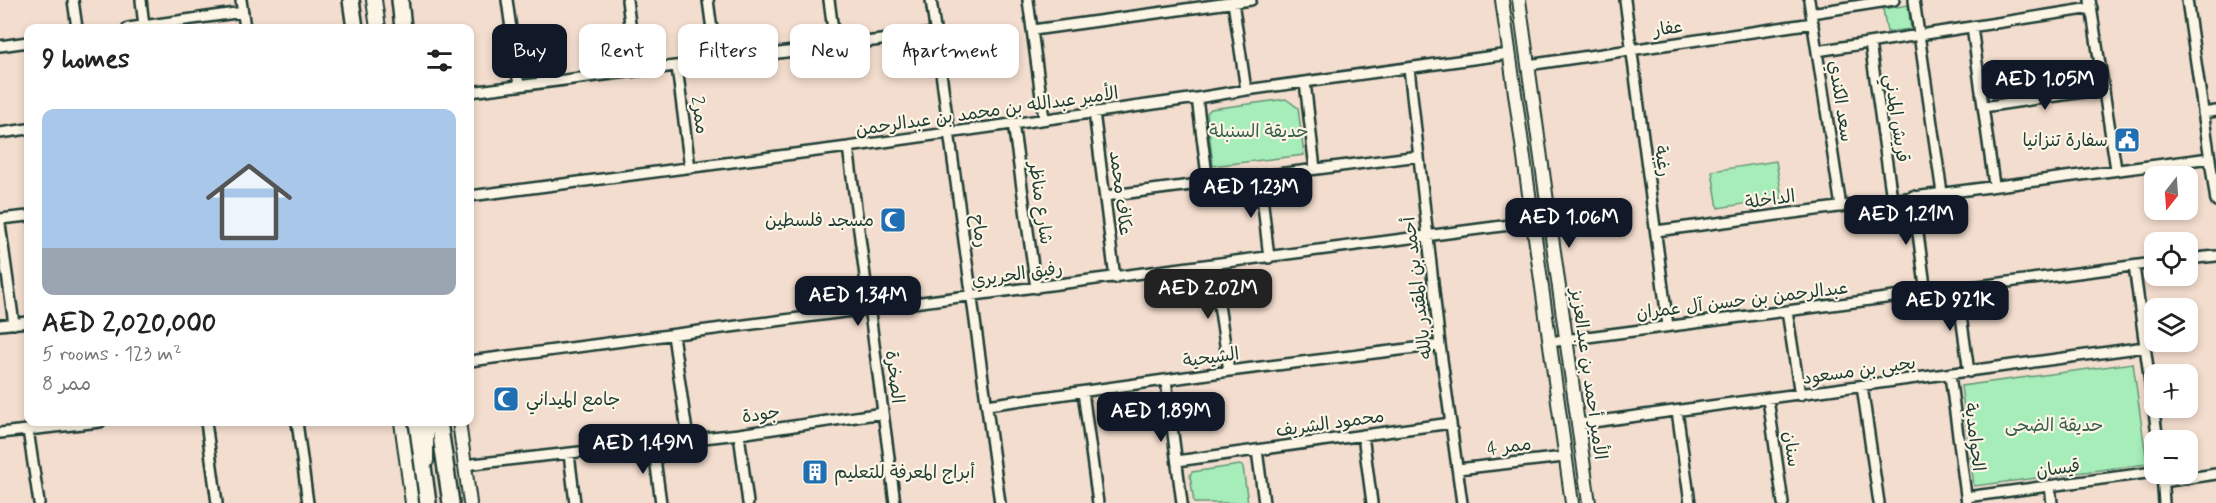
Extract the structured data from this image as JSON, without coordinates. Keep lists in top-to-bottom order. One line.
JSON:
{"streets":{"street":["عفار","سعد الكندي","الأمير عبدالله بن محمد بن عبدالرحمن","ممر2","قريش المدني","رغبة","عكاف محمد","الداخلة","شارع مناظر","رماح","رفيق الحريري","أحمد بن المقتدر بالله","عبدالرحمن بن حسن آل عمران","الشيحية","يحيى بن مسعود","الأمير أحمد بن عبدالعزيز","الصخرة","جودة","محمود الشريف","الحوامدية","ممر 4","سنان","قيسان"]},"crossings":[["عفار","سعد الكندي"],["عفار","رغبة"],["عفار","الأمير أحمد بن عبدالعزيز"],["سعد الكندي","الداخلة"],["الأمير عبدالله بن محمد بن عبدالرحمن","ممر2"],["الأمير عبدالله بن محمد بن عبدالرحمن","عكاف محمد"],["الأمير عبدالله بن محمد بن عبدالرحمن","شارع مناظر"],["الأمير عبدالله بن محمد بن عبدالرحمن","رماح"],["الأمير عبدالله بن محمد بن عبدالرحمن","أحمد بن المقتدر بالله"],["الأمير عبدالله بن محمد بن عبدالرحمن","الأمير أحمد بن عبدالعزيز"],["الأمير عبدالله بن محمد بن عبدالرحمن","الصخرة"],["قريش المدني","الداخلة"],["رغبة","الداخلة"],["رغبة","عبدالرحمن بن حسن آل عمران"],["عكاف محمد","رفيق الحريري"],["شارع مناظر","رفيق الحريري"],["رماح","رفيق الحريري"],["رماح","الشيحية"],["رفيق الحريري","أحمد بن المقتدر بالله"],["رفيق الحريري","الأمير أحمد بن عبدالعزيز"],["رفيق الحريري","الصخرة"],["أحمد بن المقتدر بالله","الشيحية"],["أحمد بن المقتدر بالله","محمود الشريف"],["أحمد بن المقتدر بالله","ممر 4"],["عبدالرحمن بن حسن آل عمران","الأمير أحمد بن عبدالعزيز"],["يحيى بن مسعود","الأمير أحمد بن عبدالعزيز"],["يحيى بن مسعود","الحوامدية"],["يحيى بن مسعود","سنان"],["الأمير أحمد بن عبدالعزيز","ممر 4"],["الصخرة","جودة"],["الحوامدية","قيسان"]],"parks":["حديقة السنبلة","حديقة الضحى"],"places":{"public building":["سفارة تنزانيا"],"mosque":["مسجد فلسطين","جامع الميداني"],"building":["أبراج المعرفة للتعليم"]},"north":"bottom","page":{"chip":["Buy","Rent","Filters","New","Apartment"],"heading":"9 homes","price":["AED 1.05M","AED 1.23M","AED 1.21M","AED 1.06M","AED 2.02M","AED 1.34M","AED 921K","AED 1.89M","AED 1.49M"],"list":[{"name":"AED 2,020,000","note":"5 rooms · 123 m² · ممر 8"}],"map_buttons":["+","−"]}}
